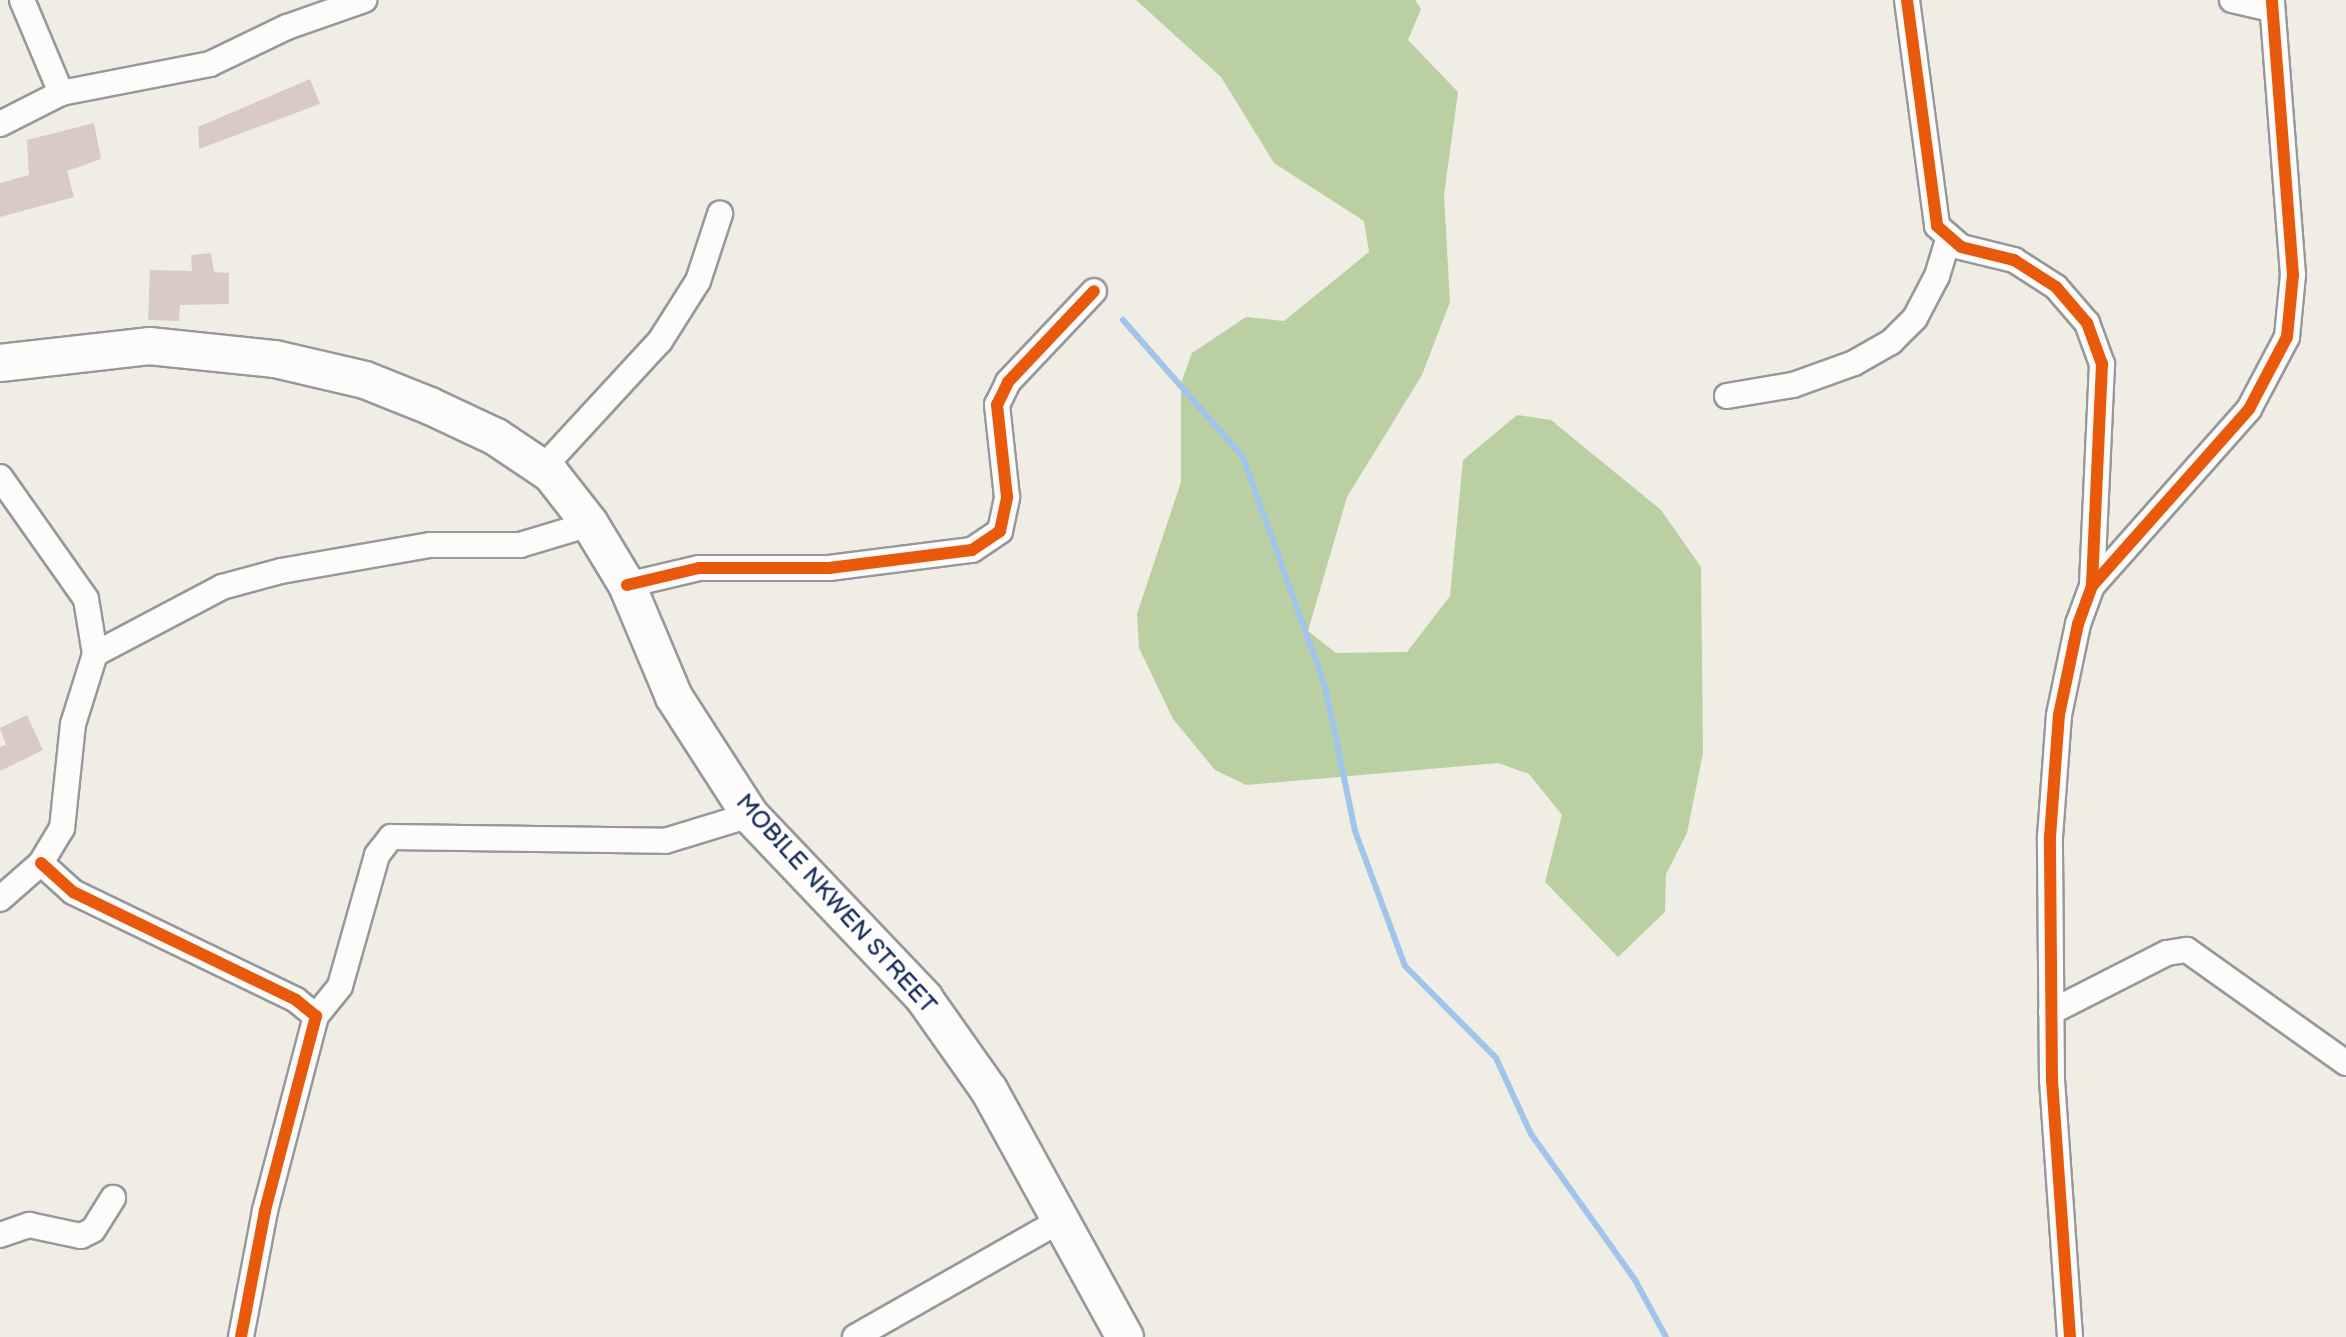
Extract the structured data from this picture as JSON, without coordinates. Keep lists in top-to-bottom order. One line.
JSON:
{"streets":{"highway":["MOBILE NKWEN STREET"]}}
